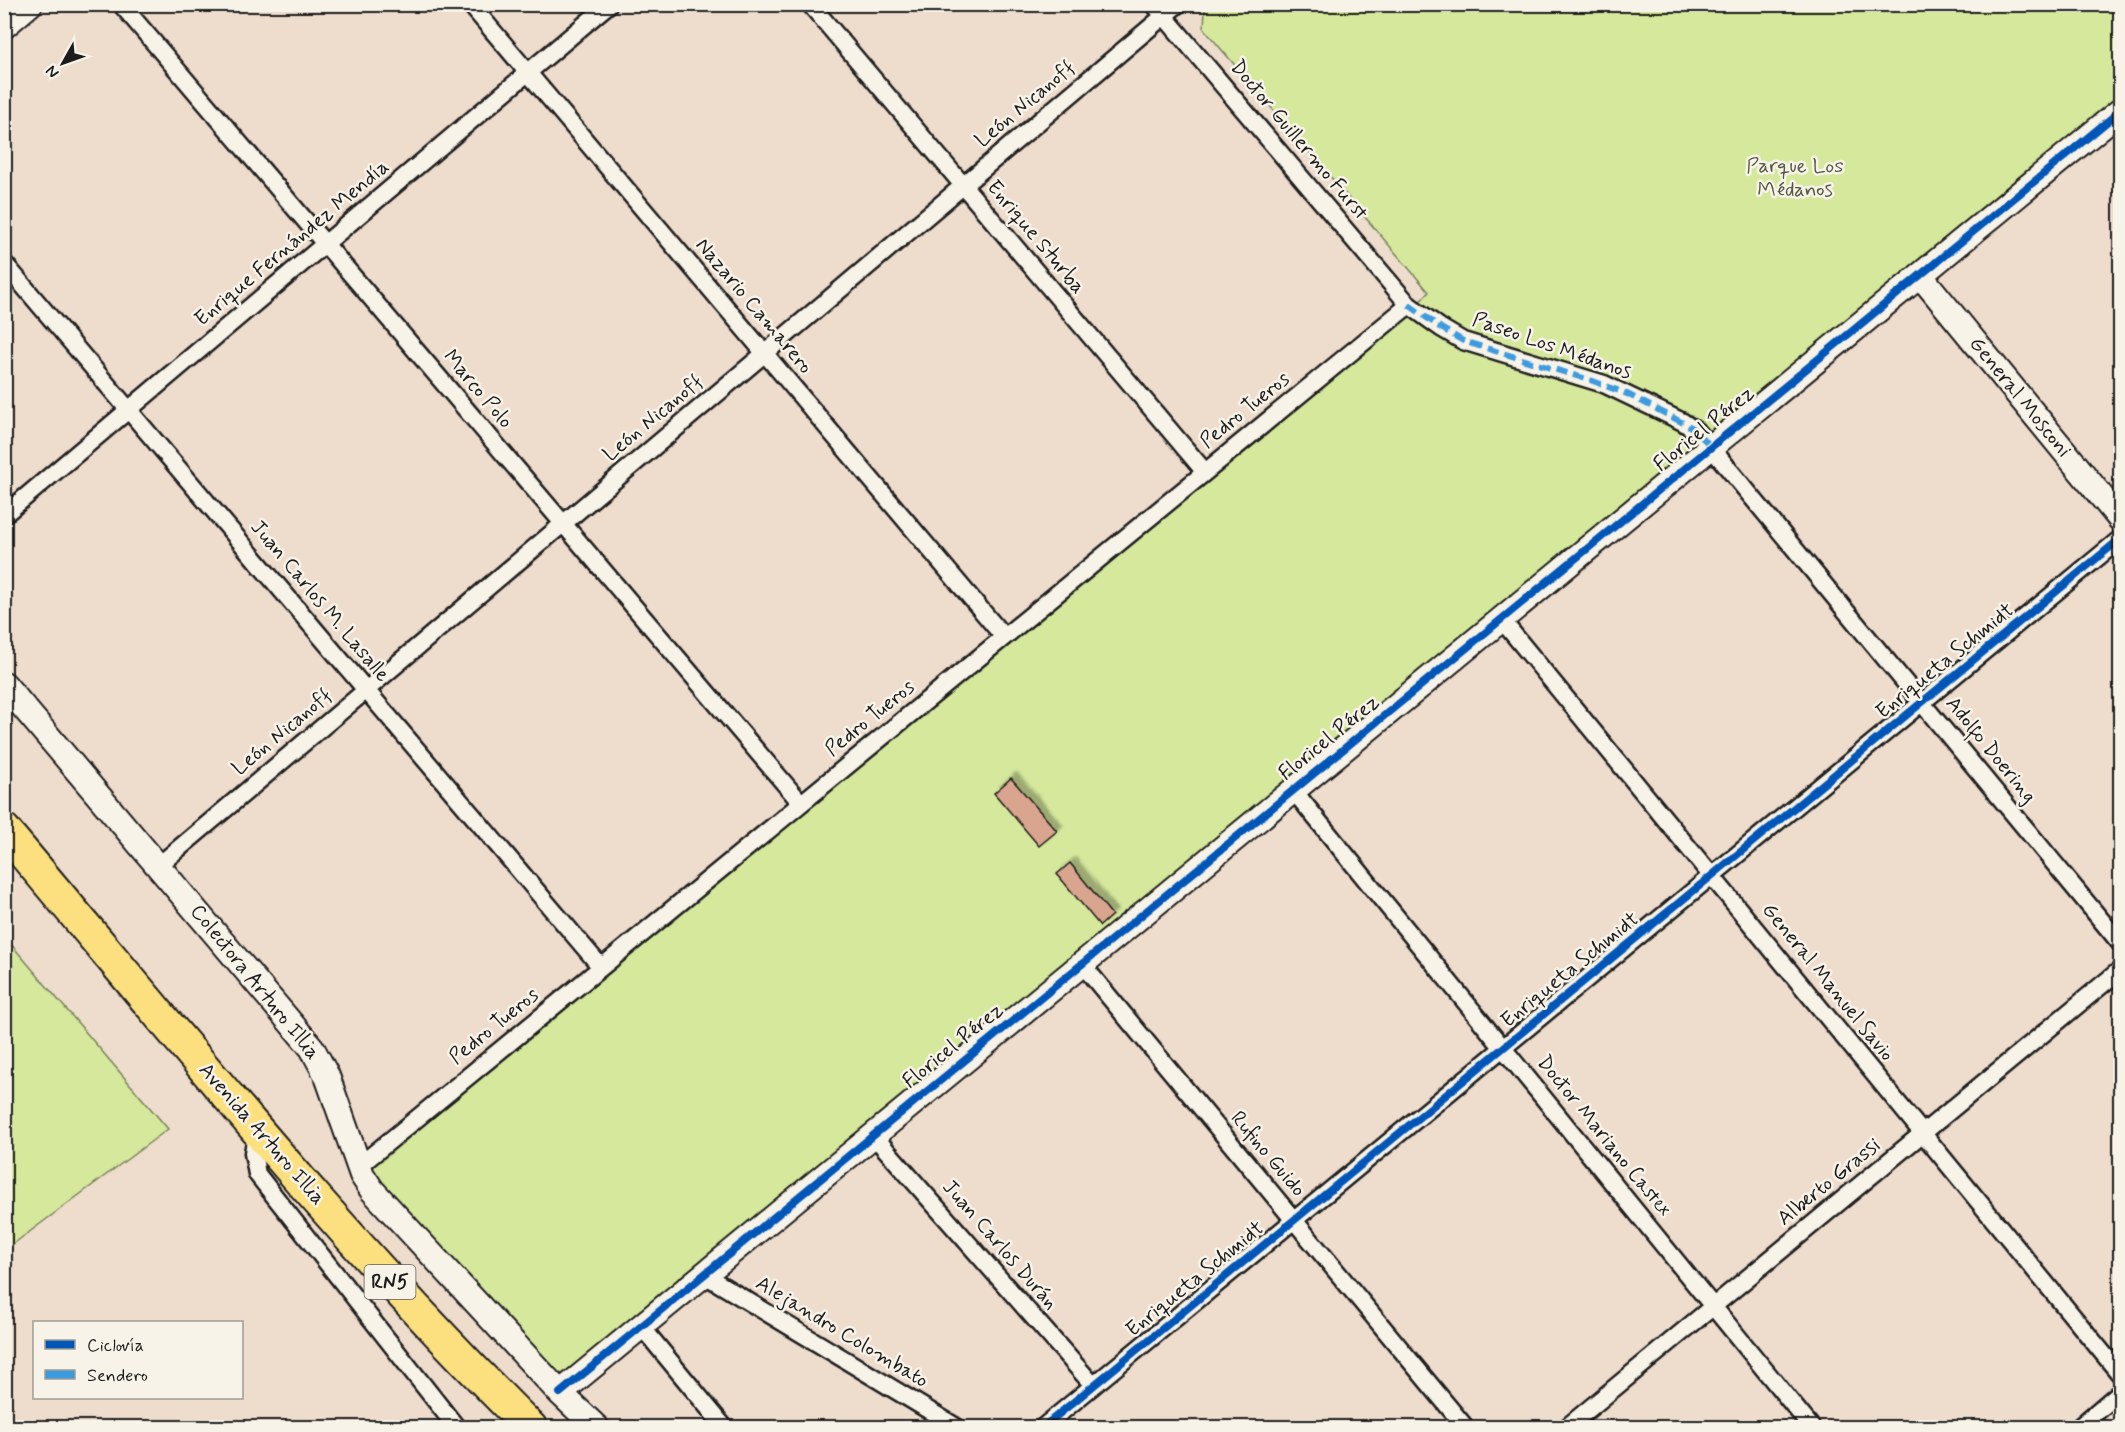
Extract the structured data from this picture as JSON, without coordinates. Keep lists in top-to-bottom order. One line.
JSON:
{"streets":{"highway":["Avenida Arturo Illia","RN5"],"street":["León Nicanoff","Doctor Guillermo Furst","Enrique Sturba","Enrique Fernández Mendía","Nazario Camarero","Paseo Los Médanos","Marco Polo","General Mosconi","Pedro Tueros","Floricel Pérez","Juan Carlos M. Lasalle","Enriqueta Schmidt","Adolfo Doering","Colectora Arturo Illia","General Manuel Savio","Doctor Mariano Castex","Rufino Guido","Alberto Grassi","Juan Carlos Durán","Alejandro Colombato"]},"crossings":[["León Nicanoff","Doctor Guillermo Furst"],["León Nicanoff","Enrique Sturba"],["León Nicanoff","Nazario Camarero"],["León Nicanoff","Marco Polo"],["León Nicanoff","Juan Carlos M. Lasalle"],["León Nicanoff","Colectora Arturo Illia"],["Doctor Guillermo Furst","Paseo Los Médanos"],["Doctor Guillermo Furst","Pedro Tueros"],["Enrique Sturba","Pedro Tueros"],["Enrique Fernández Mendía","Nazario Camarero"],["Enrique Fernández Mendía","Marco Polo"],["Enrique Fernández Mendía","Juan Carlos M. Lasalle"],["Nazario Camarero","Pedro Tueros"],["Paseo Los Médanos","Pedro Tueros"],["Paseo Los Médanos","Floricel Pérez"],["Paseo Los Médanos","Adolfo Doering"],["Marco Polo","Pedro Tueros"],["General Mosconi","Floricel Pérez"],["Pedro Tueros","Juan Carlos M. Lasalle"],["Pedro Tueros","Colectora Arturo Illia"],["Floricel Pérez","Adolfo Doering"],["Floricel Pérez","Colectora Arturo Illia"],["Floricel Pérez","General Manuel Savio"],["Floricel Pérez","Doctor Mariano Castex"],["Floricel Pérez","Rufino Guido"],["Floricel Pérez","Juan Carlos Durán"],["Floricel Pérez","Alejandro Colombato"],["Enriqueta Schmidt","Adolfo Doering"],["Enriqueta Schmidt","General Manuel Savio"],["Enriqueta Schmidt","Doctor Mariano Castex"],["Enriqueta Schmidt","Rufino Guido"],["Enriqueta Schmidt","Juan Carlos Durán"],["General Manuel Savio","Alberto Grassi"],["Doctor Mariano Castex","Alberto Grassi"]],"parks":["Parque Los Médanos"],"legend":["Ciclovía","Sendero"],"north":"bottom left"}
